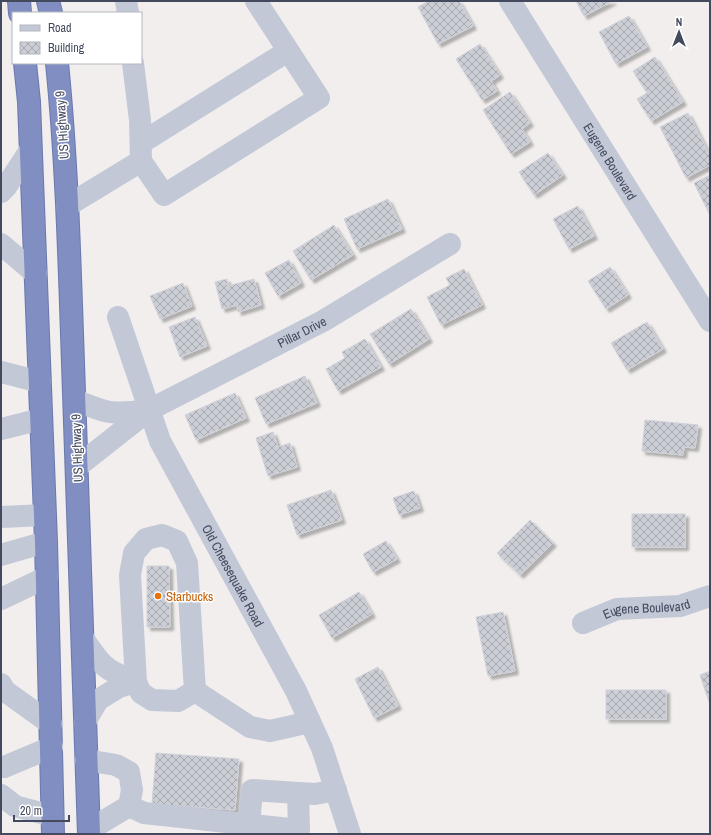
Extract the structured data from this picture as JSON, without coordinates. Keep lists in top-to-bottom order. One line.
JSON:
{"streets":{"highway":["US Highway 9"],"street":["Eugene Boulevard","Pillar Drive","Old Cheesequake Road"]},"crossings":[["US Highway 9","Pillar Drive"],["Pillar Drive","Old Cheesequake Road"]],"places":["Starbucks"],"legend":["Road","Building"],"scale_bar":"20 m","north":"top"}
